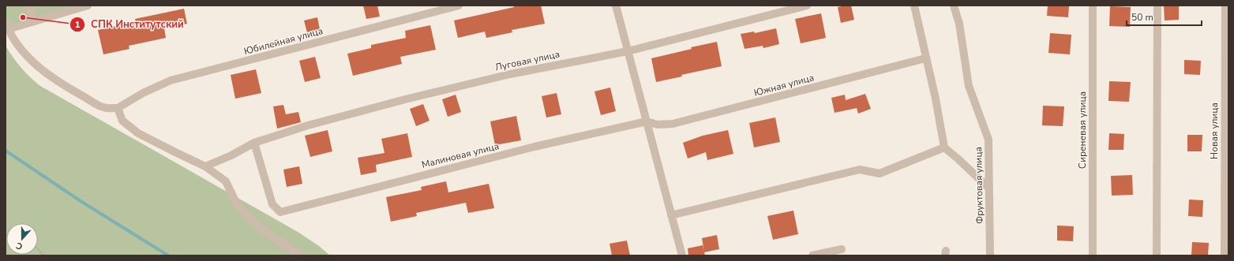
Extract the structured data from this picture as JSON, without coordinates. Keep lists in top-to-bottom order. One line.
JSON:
{"streets":{"street":["Юбилейная улица","Луговая улица","Южная улица","Сиреневая улица","Новая улица","Малиновая улица","Фруктовая улица"]},"crossings":[["Луговая улица","Малиновая улица"],["Южная улица","Малиновая улица"]],"places":["СПК Институтский"],"scale_bar":"50 m","north":"bottom"}
